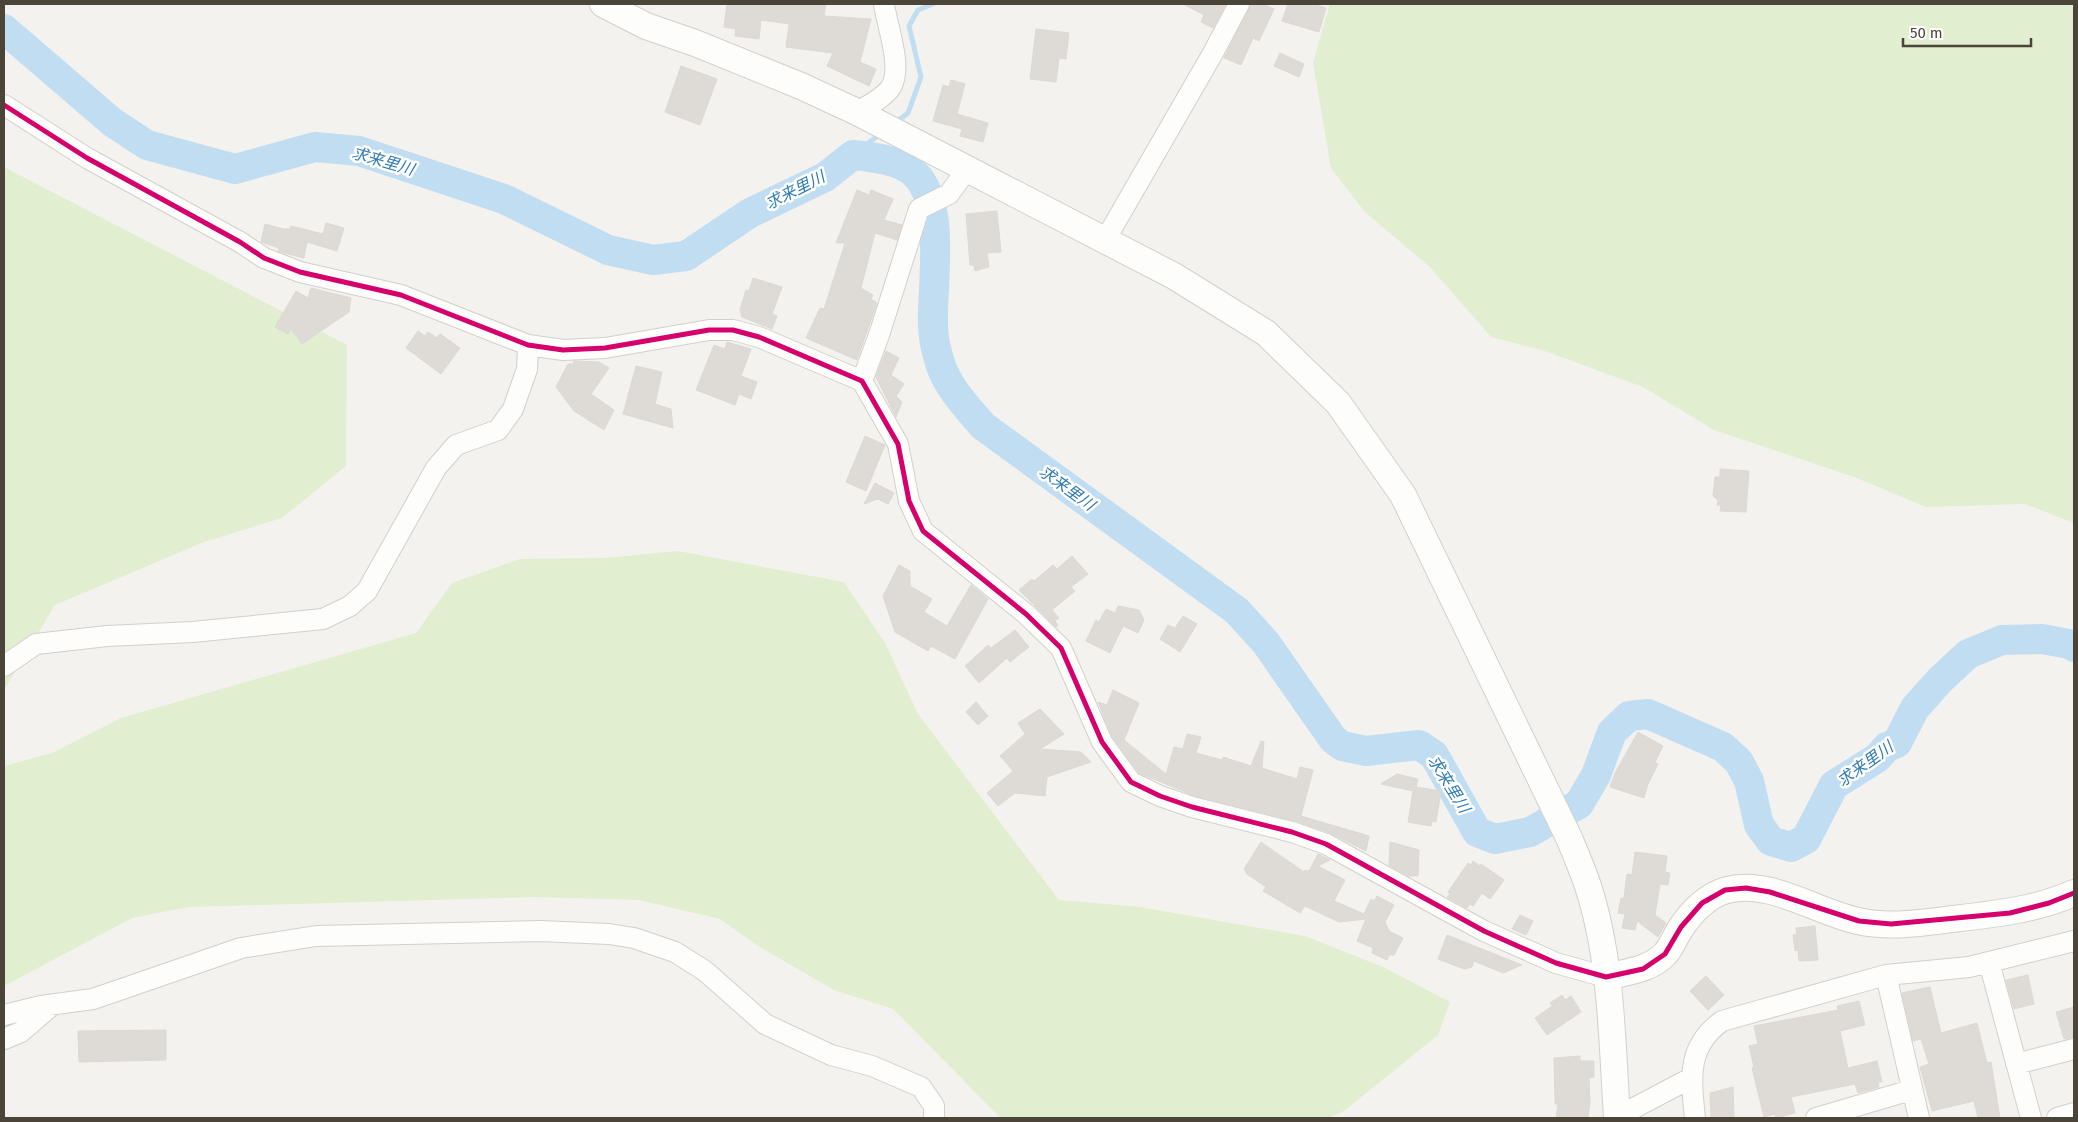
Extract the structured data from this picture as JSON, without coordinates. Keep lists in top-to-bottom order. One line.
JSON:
{"water":["求来里川"],"scale_bar":"50 m"}
